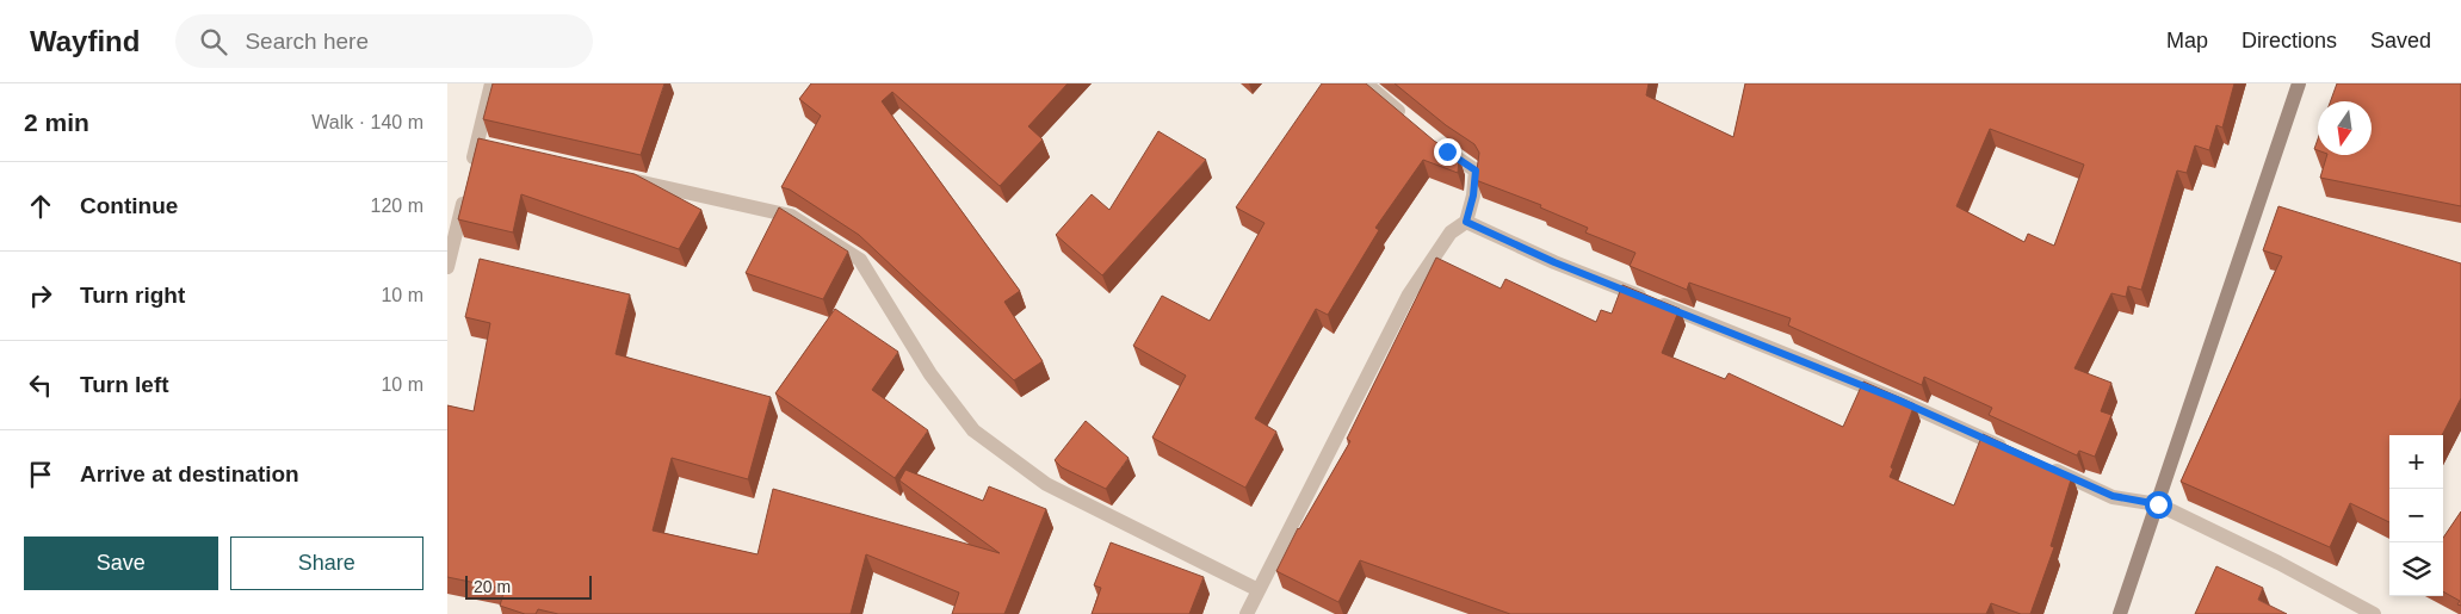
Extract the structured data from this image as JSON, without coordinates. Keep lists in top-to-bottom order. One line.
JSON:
{"scale_bar":"20 m","north":"bottom","page":{"header":"Wayfind","search":"Search here","nav":["Map","Directions","Saved"],"heading":["2 min","Walk · 140 m"],"list":[["Continue","120 m"],["Turn right","10 m"],["Turn left","10 m"],"Arrive at destination"],"map_buttons":["+","−"],"buttons":["Save","Share"],"scale":"20 m"}}
